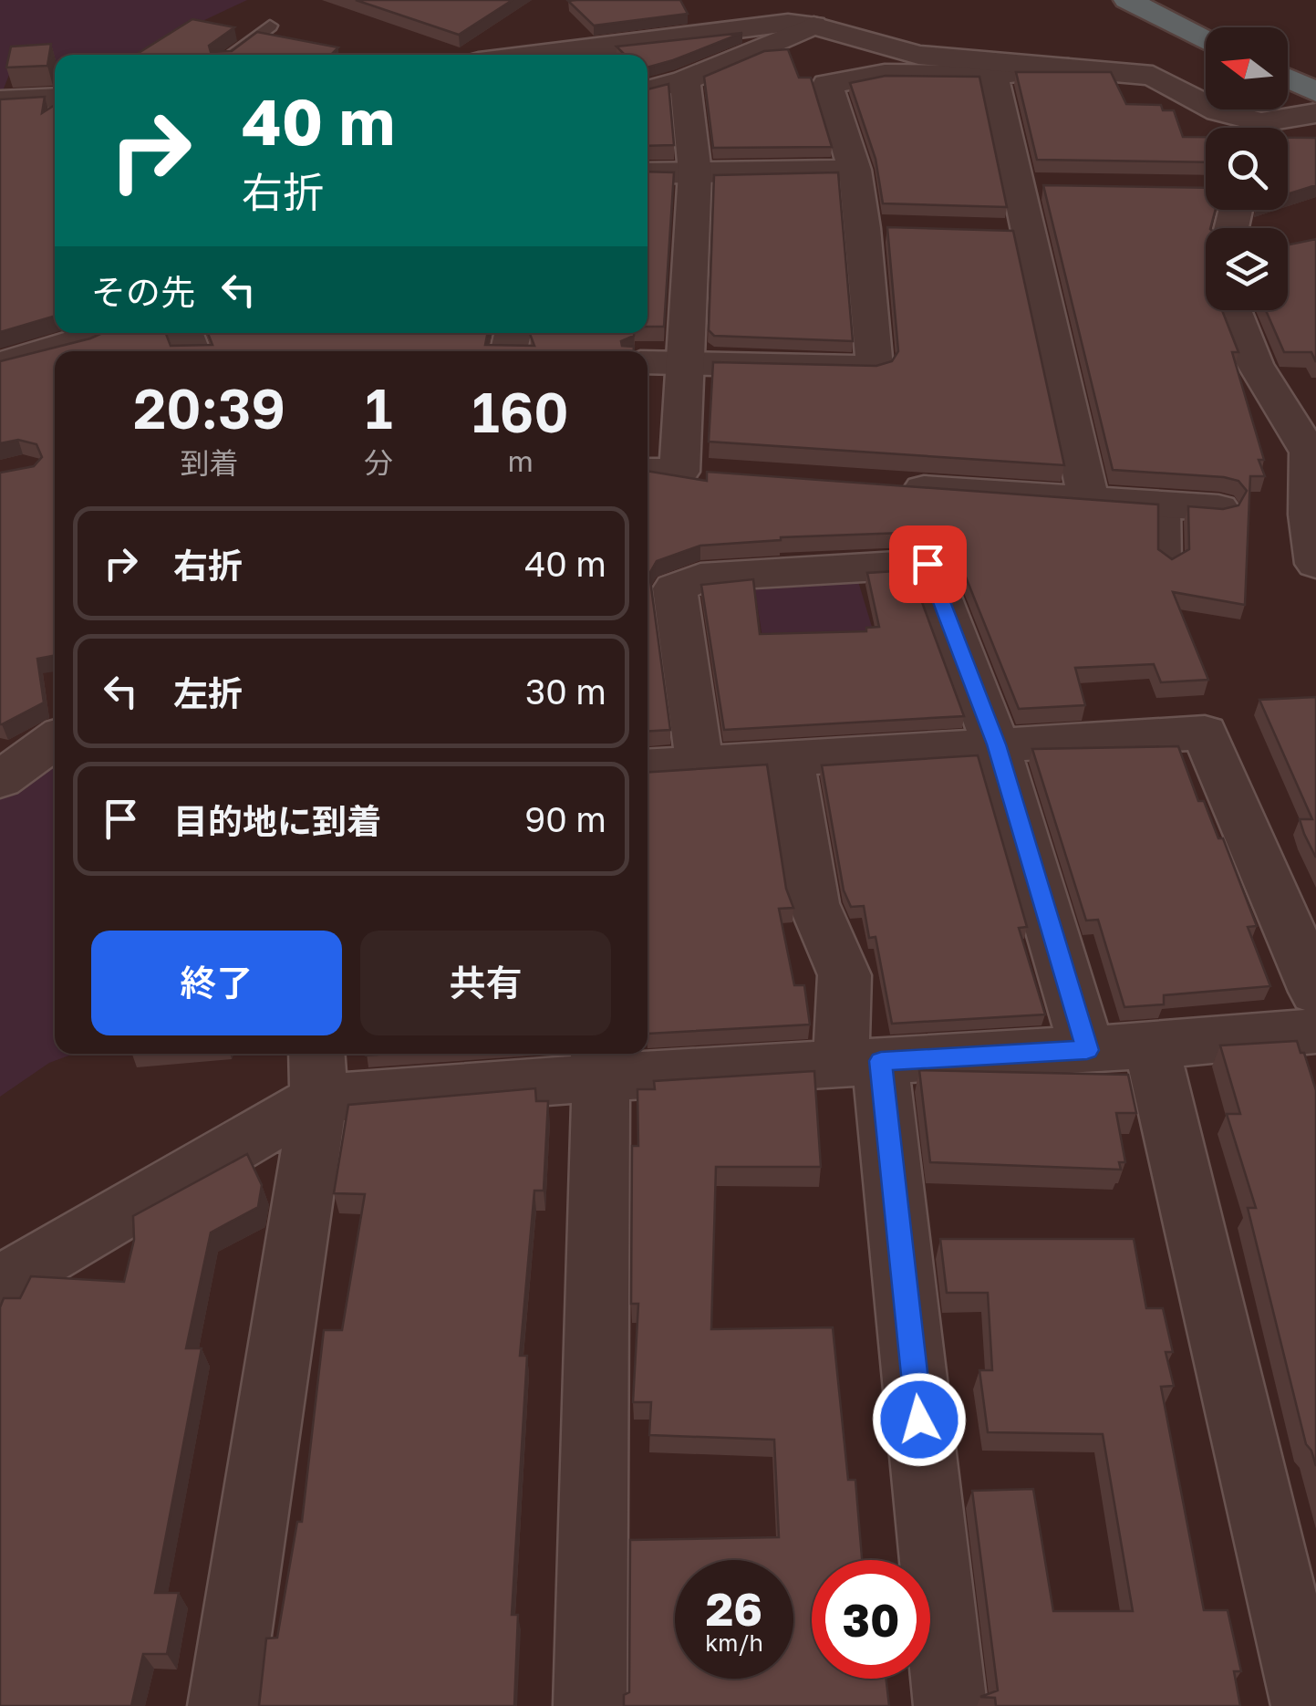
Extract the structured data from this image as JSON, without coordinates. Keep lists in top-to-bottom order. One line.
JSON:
{"north":"left","page":{"turn":["40 m","右折"],"then":"その先","eta":["20:39","到着","1","分","160","m"],"list":[{"name":"右折","value":"40 m"},{"name":"左折","value":"30 m"},{"name":"目的地に到着","value":"90 m"}],"buttons":["終了","共有"],"speed":"26 km/h","limit":"30"}}
